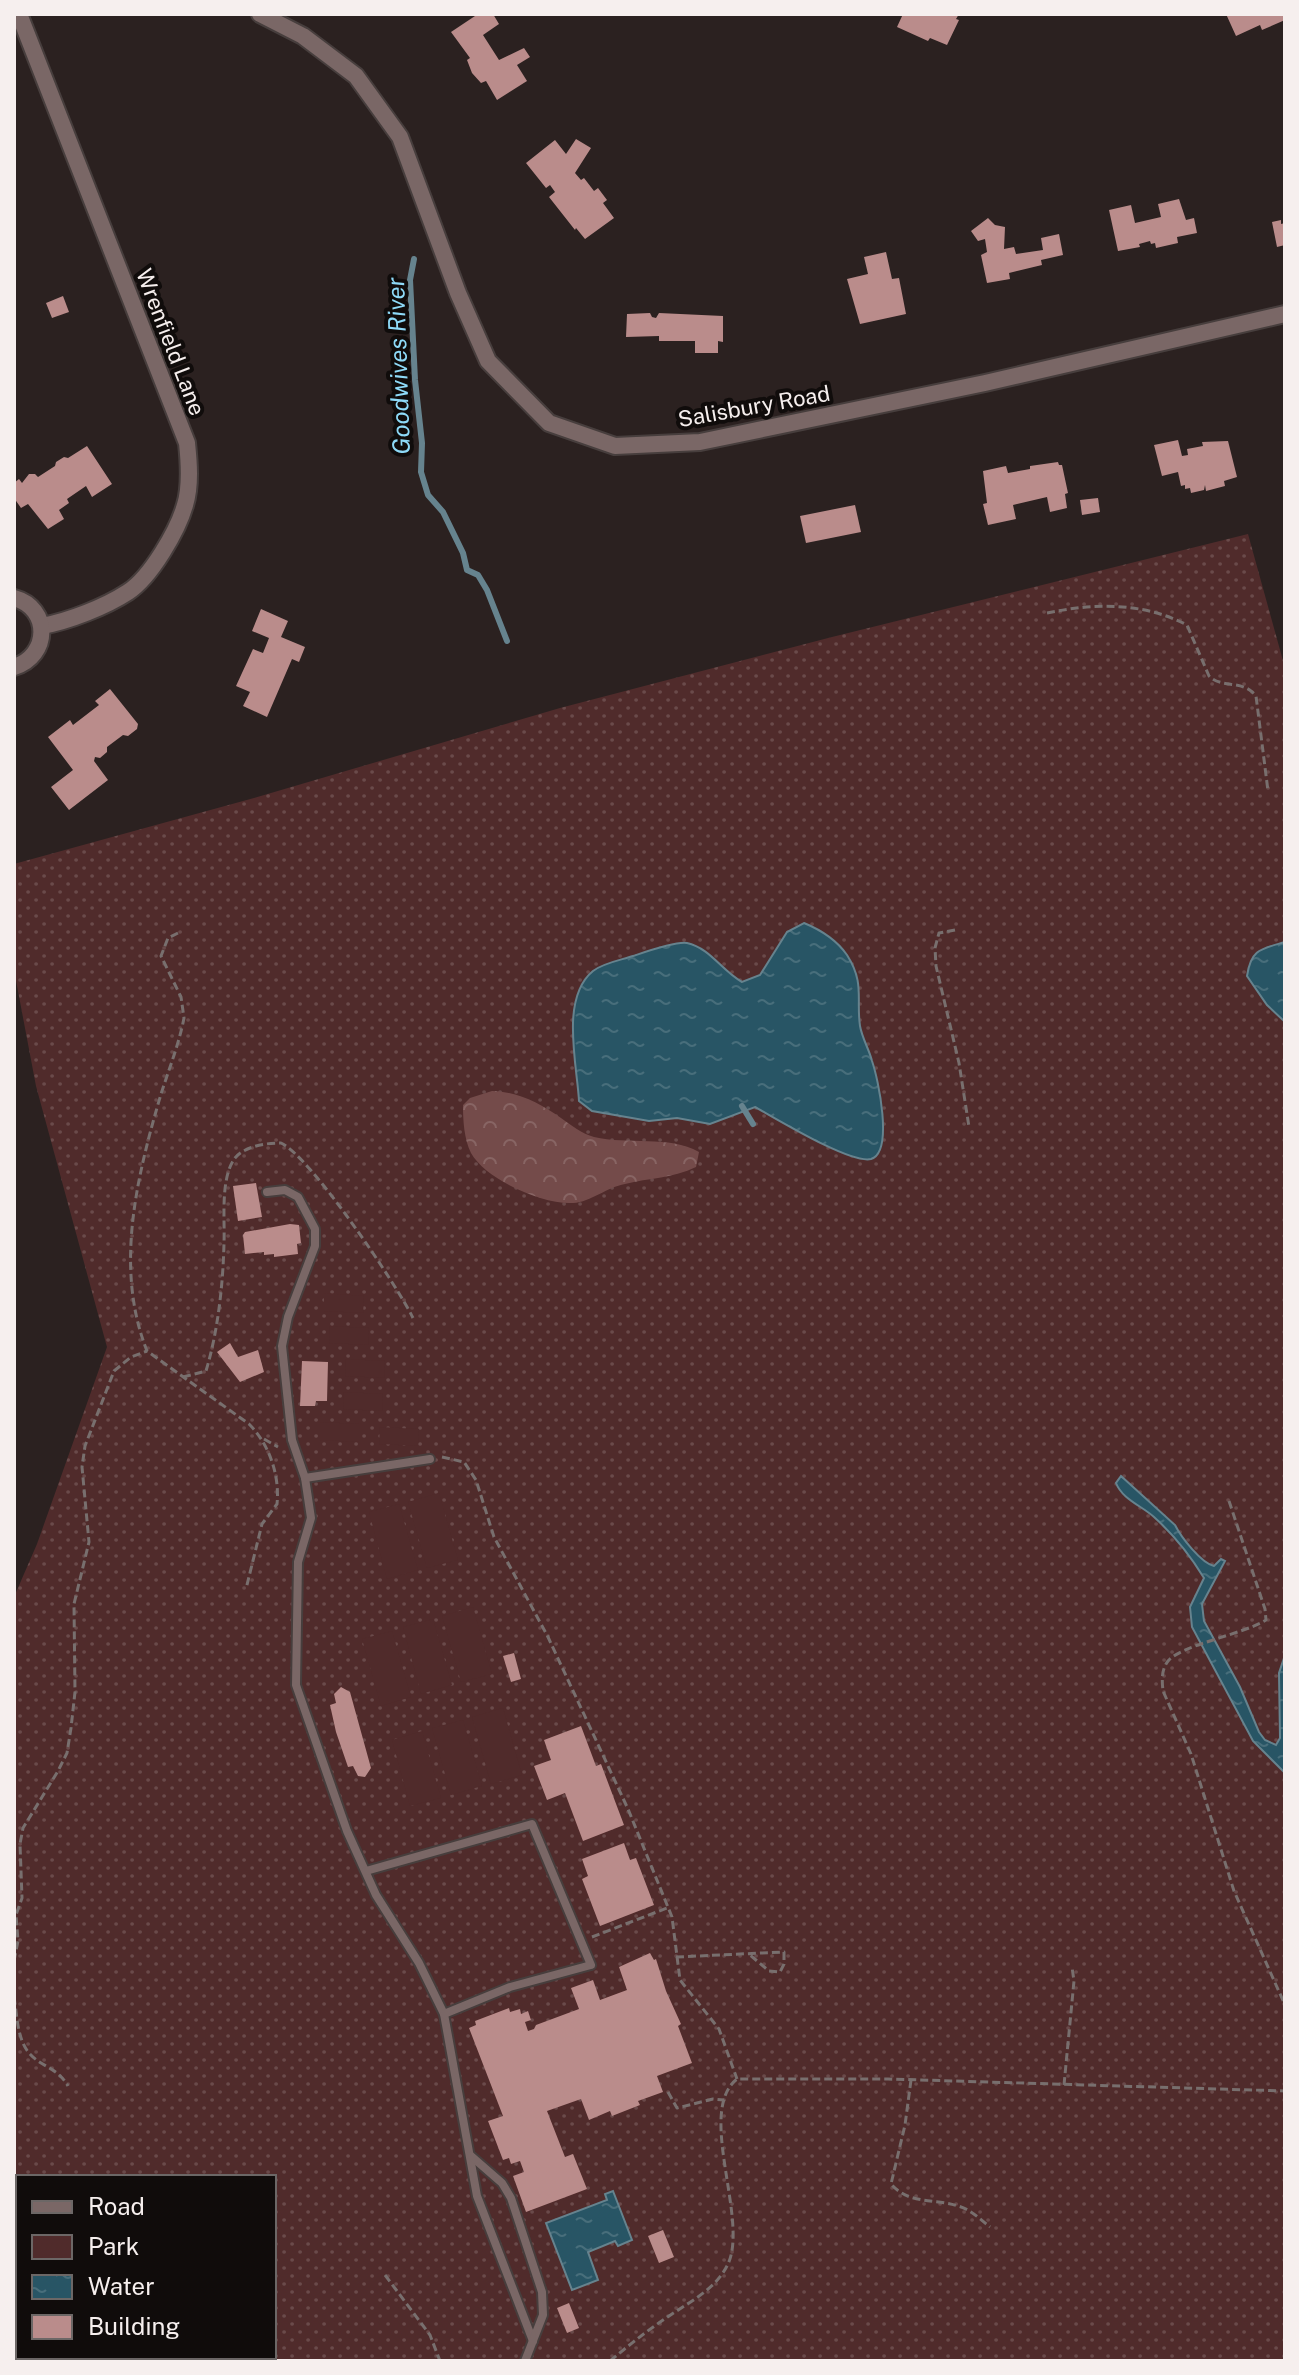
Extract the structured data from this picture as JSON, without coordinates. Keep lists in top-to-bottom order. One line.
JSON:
{"streets":{"street":["Wrenfield Lane","Salisbury Road"]},"water":["Goodwives River"],"legend":["Road","Park","Water","Building"]}
